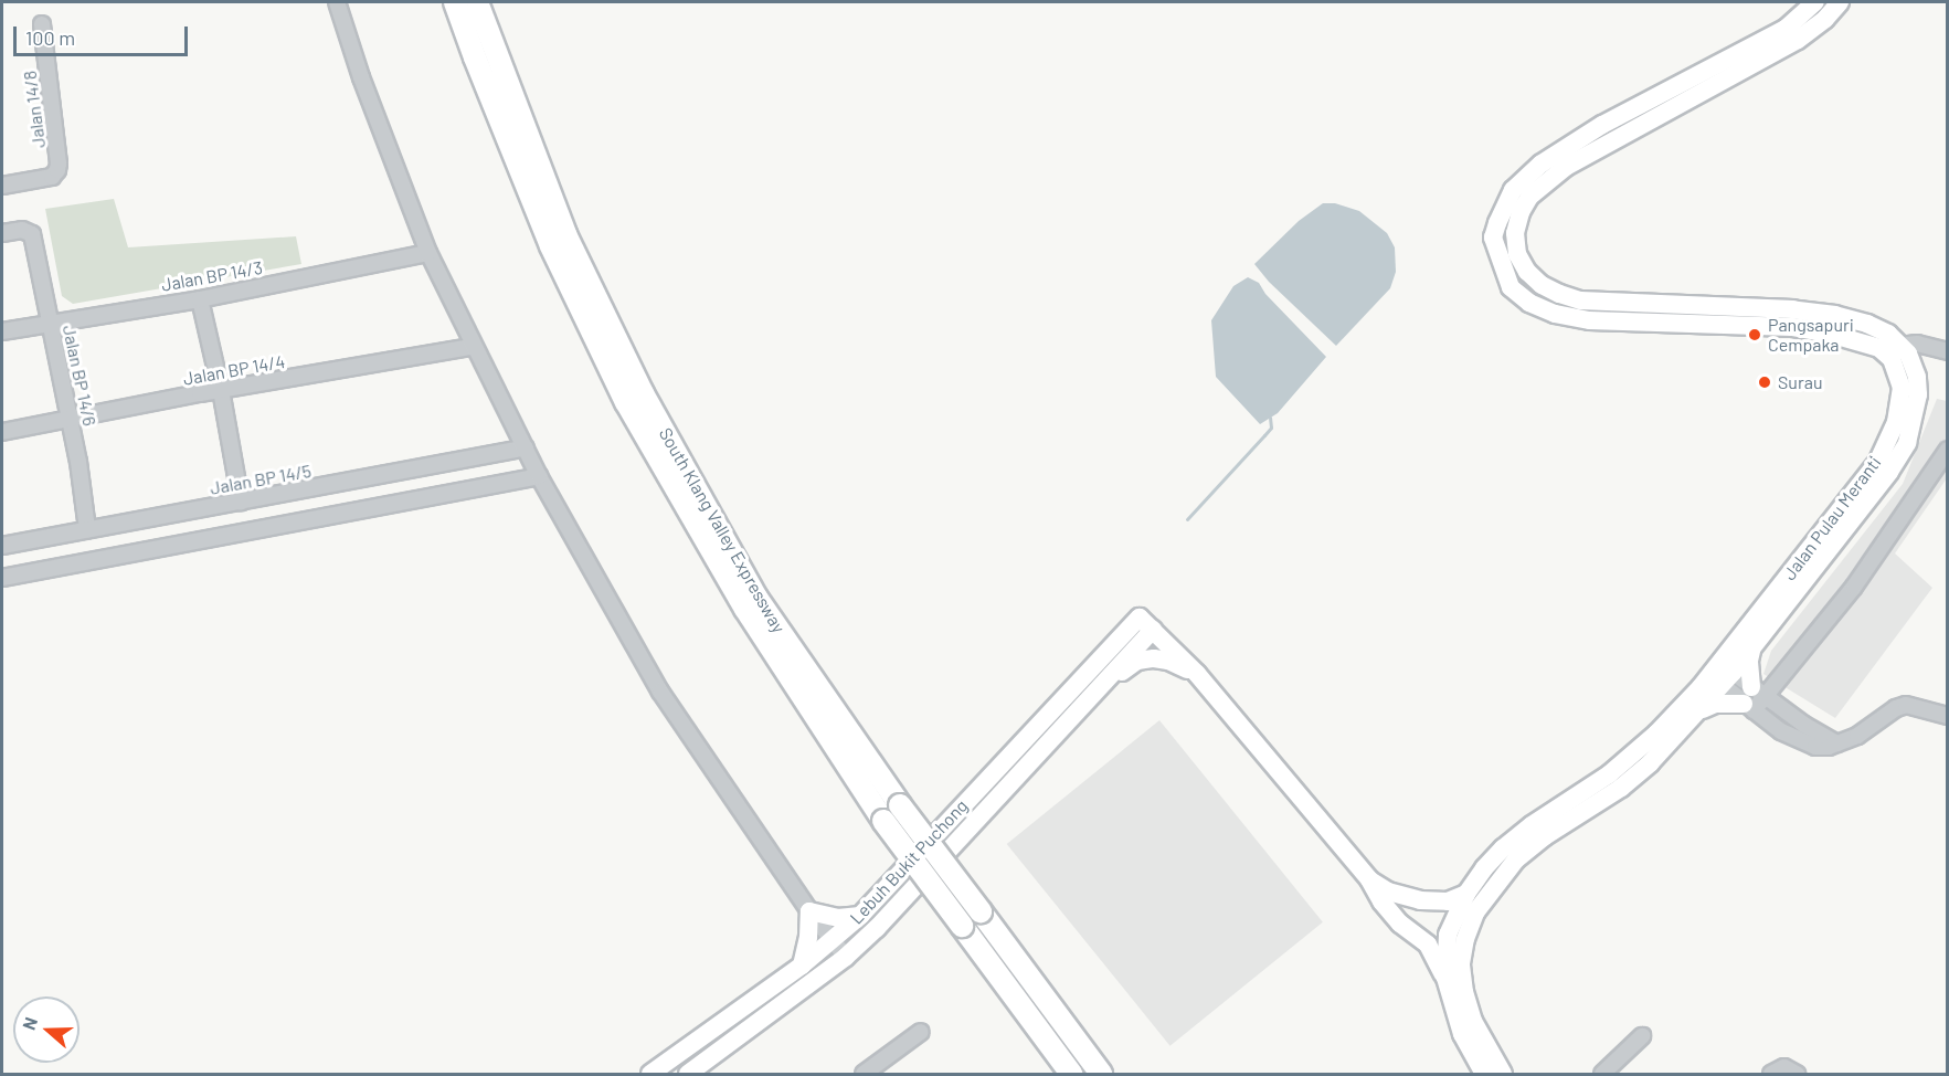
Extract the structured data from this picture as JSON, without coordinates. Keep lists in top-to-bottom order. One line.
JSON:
{"streets":{"highway":["South Klang Valley Expressway"],"main road":["Jalan Pulau Meranti","Lebuh Bukit Puchong"],"street":["Jalan 14/8","Jalan BP 14/3","Jalan BP 14/4","Jalan BP 14/6","Jalan BP 14/5"]},"crossings":[["Jalan BP 14/3","Jalan BP 14/6"],["Jalan BP 14/4","Jalan BP 14/6"],["Jalan BP 14/6","Jalan BP 14/5"]],"places":["Pangsapuri Cempaka","Surau"],"scale_bar":"100 m","north":"left"}
